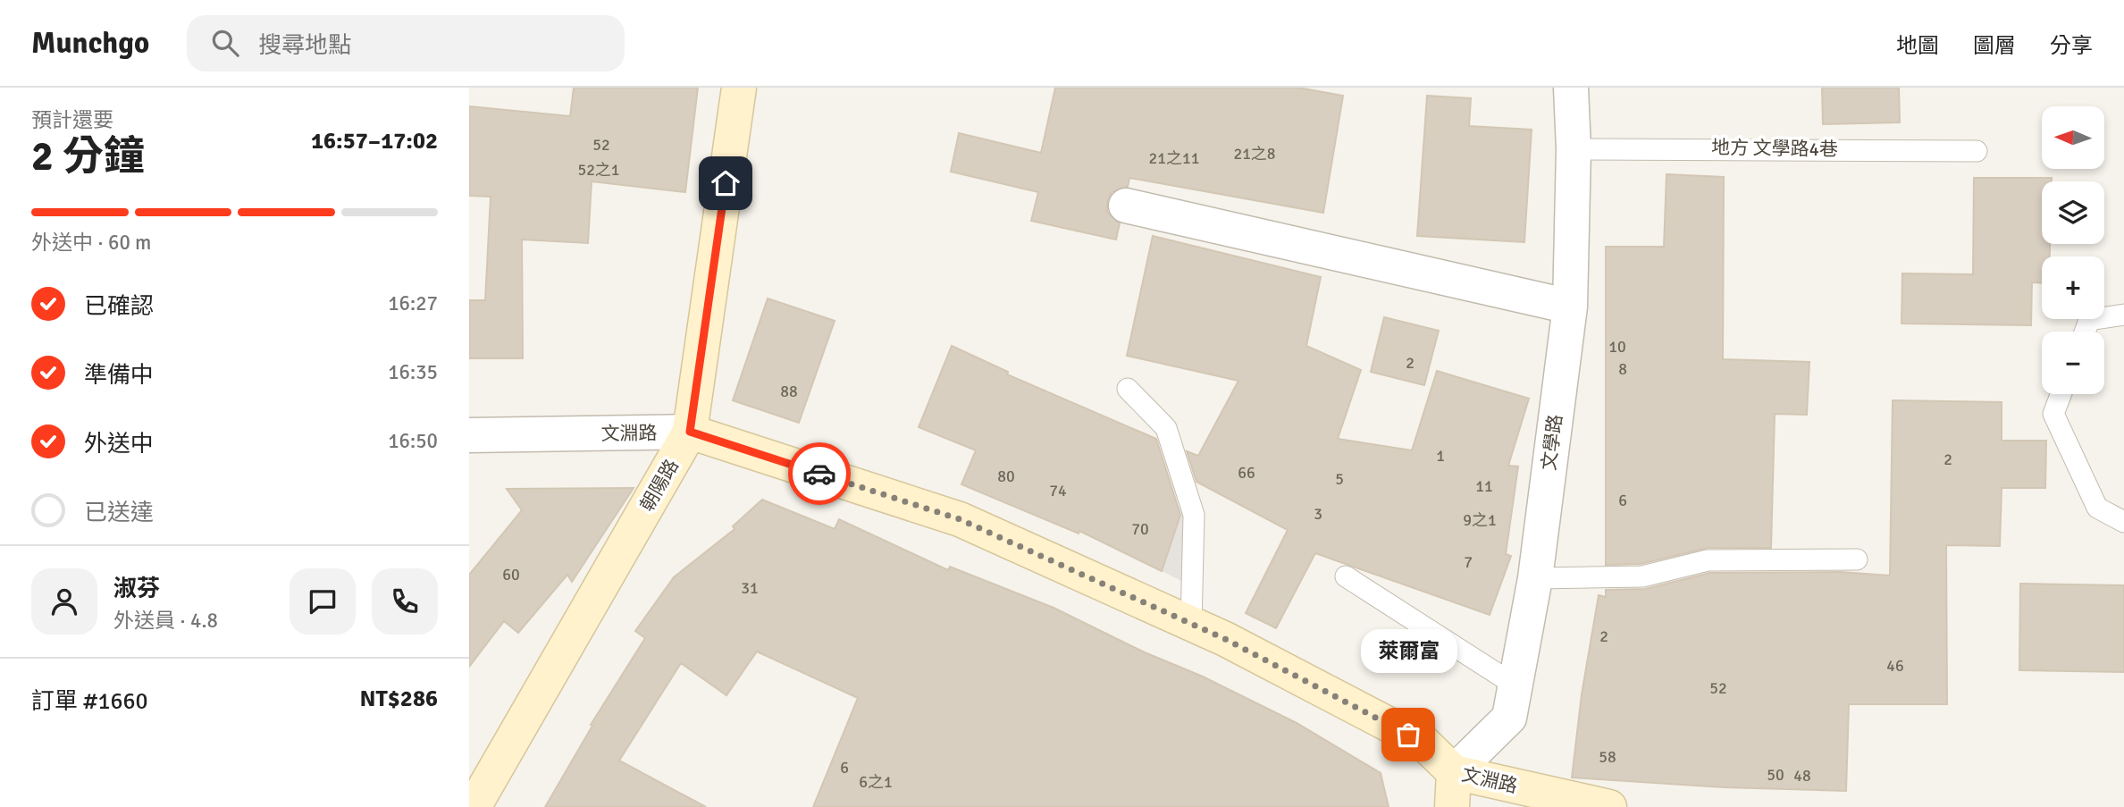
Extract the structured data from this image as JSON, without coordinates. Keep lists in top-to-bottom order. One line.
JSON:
{"streets":{"street":["文淵路","文學路","朝陽路"],"lane":["地方 文學路4巷"]},"crossings":[["地方 文學路4巷","文學路"],["文淵路","文學路"],["文淵路","朝陽路"]],"places":["萊爾富"],"house_numbers":["52","21之8","21之11","52之1","10","2","8","88","1","2","66","80","5","11","74","6","3","9之1","70","7","60","31","2","46","52","58","6","50","48","6之1"],"north":"left","page":{"header":"Munchgo","search":"搜尋地點","nav":["地圖","圖層","分享"],"heading":["2 分鐘","預計還要","16:57–17:02"],"panel":["淑芬","外送員 · 4.8","訂單 #1660","NT$286"],"map_buttons":["+","−"],"bar":"外送中 · 60 m","list":[["已確認","16:27"],["準備中","16:35"],["外送中","16:50"],"已送達"],"bubble":"萊爾富"}}
